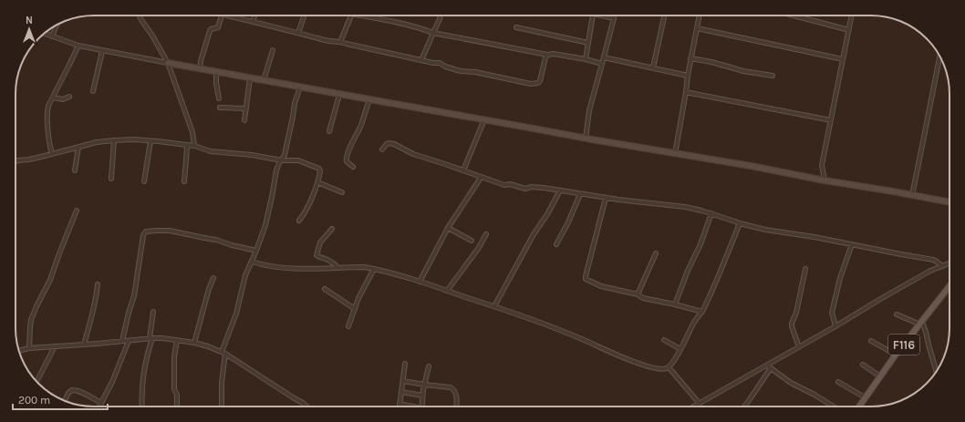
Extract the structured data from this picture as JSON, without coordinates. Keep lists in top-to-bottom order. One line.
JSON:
{"streets":{"main road":["F116"]},"scale_bar":"200 m","north":"top"}
